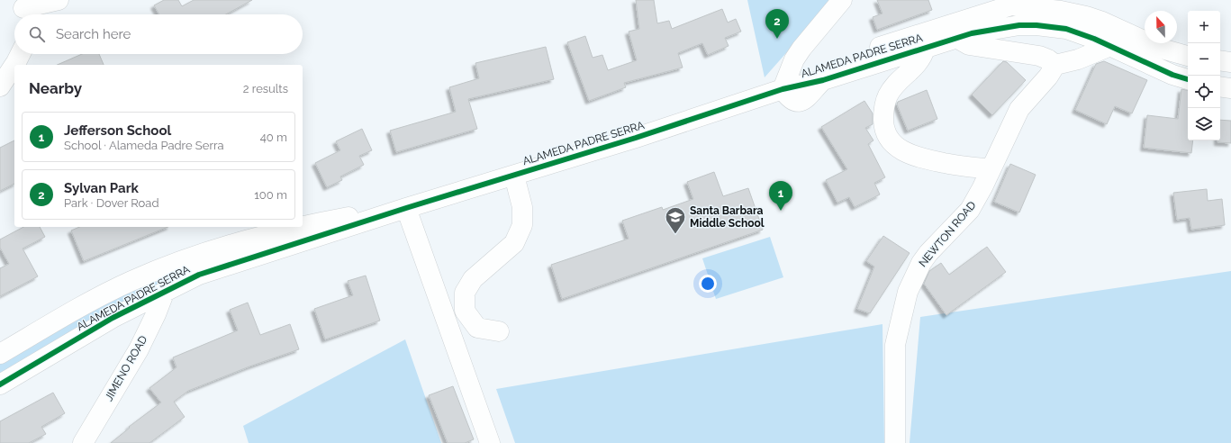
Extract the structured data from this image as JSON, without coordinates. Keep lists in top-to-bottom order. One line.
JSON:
{"streets":{"street":["ALAMEDA PADRE SERRA","NEWTON ROAD","JIMENO ROAD"]},"crossings":[["ALAMEDA PADRE SERRA","JIMENO ROAD"]],"places":{"school or university":["Santa Barbara Middle School"]},"north":"top","page":{"pins":["2","1"],"map_buttons":["+","−"],"search":"Search here","heading":["Nearby","2 results"],"list":[{"mark":"1","name":"Jefferson School","note":"School · Alameda Padre Serra","value":"40 m"},{"mark":"2","name":"Sylvan Park","note":"Park · Dover Road","value":"100 m"}]}}
